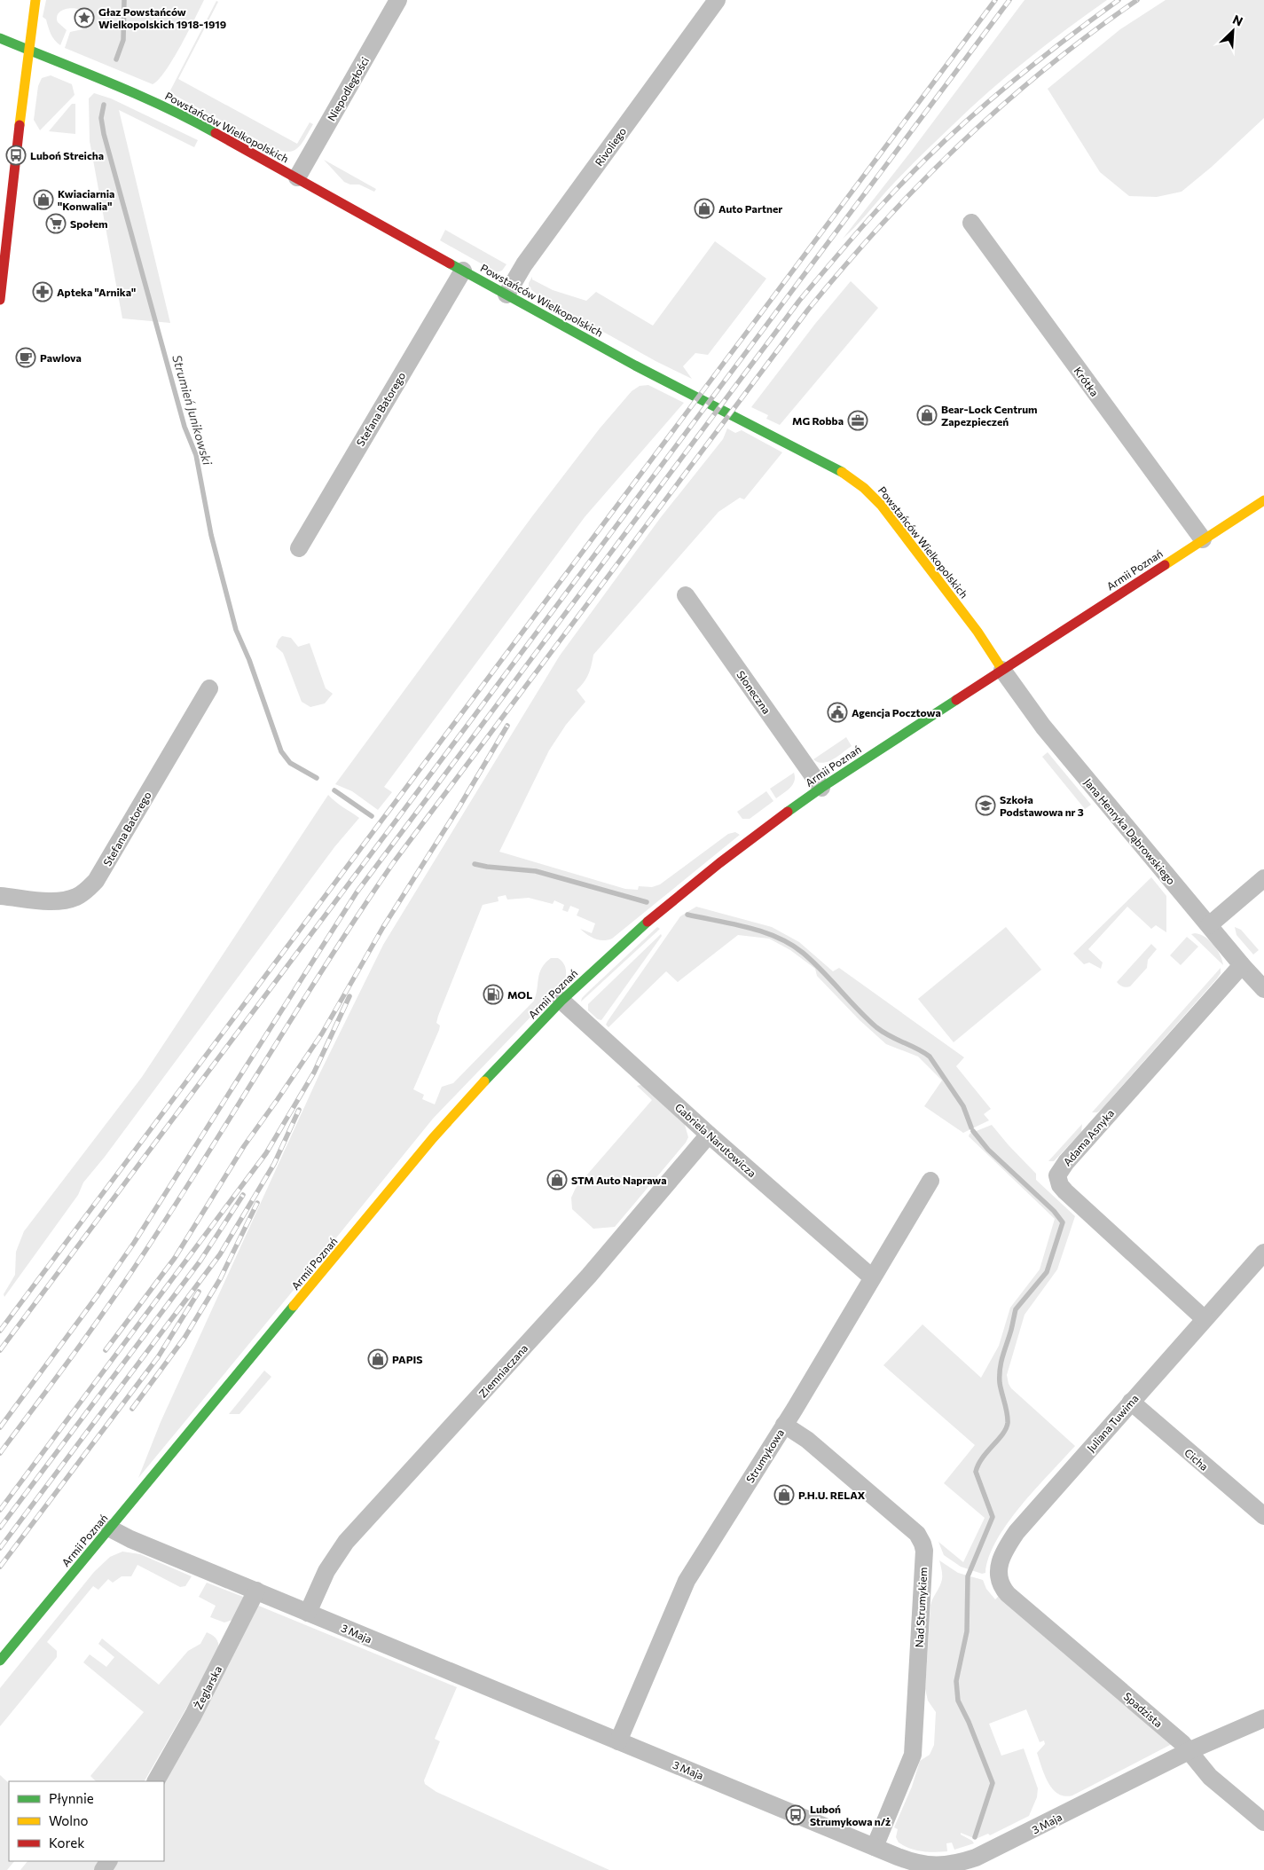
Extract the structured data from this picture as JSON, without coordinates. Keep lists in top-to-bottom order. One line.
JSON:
{"streets":{"main road":["Powstańców Wielkopolskich","Armii Poznań"],"street":["Niepodległości","Rivoliego","Krótka","Stefana Batorego","Słoneczna","Jana Henryka Dąbrowskiego","Adama Asnyka","Gabriela Narutowicza","Ziemniaczana","Juliana Tuwima","Strumykowa","Cicha","Nad Strumykiem","3 Maja","Żeglarska","Spadzista"]},"crossings":[["Niepodległości","Powstańców Wielkopolskich"],["Powstańców Wielkopolskich","Rivoliego"],["Powstańców Wielkopolskich","Stefana Batorego"],["Powstańców Wielkopolskich","Armii Poznań"],["Powstańców Wielkopolskich","Jana Henryka Dąbrowskiego"],["Krótka","Armii Poznań"],["Armii Poznań","Słoneczna"],["Armii Poznań","Jana Henryka Dąbrowskiego"],["Armii Poznań","Gabriela Narutowicza"],["Armii Poznań","3 Maja"],["Jana Henryka Dąbrowskiego","Adama Asnyka"],["Adama Asnyka","Juliana Tuwima"],["Gabriela Narutowicza","Ziemniaczana"],["Gabriela Narutowicza","Strumykowa"],["Ziemniaczana","3 Maja"],["Juliana Tuwima","Cicha"],["Juliana Tuwima","Spadzista"],["Strumykowa","Nad Strumykiem"],["Strumykowa","3 Maja"],["Nad Strumykiem","3 Maja"],["3 Maja","Żeglarska"],["3 Maja","Spadzista"]],"water":["Strumień Junikowski"],"places":{"place":["Głaz Powstańców Wielkopolskich 1918-1919"],"bus stop":["Luboń Streicha","Luboń Strumykowa n/ż"],"shop":["Kwiaciarnia \"Konwalia\"","Auto Partner","Bear-Lock Centrum Zapezpieczeń","STM Auto Naprawa","PAPIS","P.H.U. RELAX"],"supermarket":["Społem"],"pharmacy":["Apteka \"Arnika\""],"cafe":["Pawlova"],"office":["MG Robba"],"public building":["Agencja Pocztowa"],"school or university":["Szkoła Podstawowa nr 3"],"fuel station":["MOL"]},"legend":["Płynnie","Wolno","Korek"],"north":"top right"}
